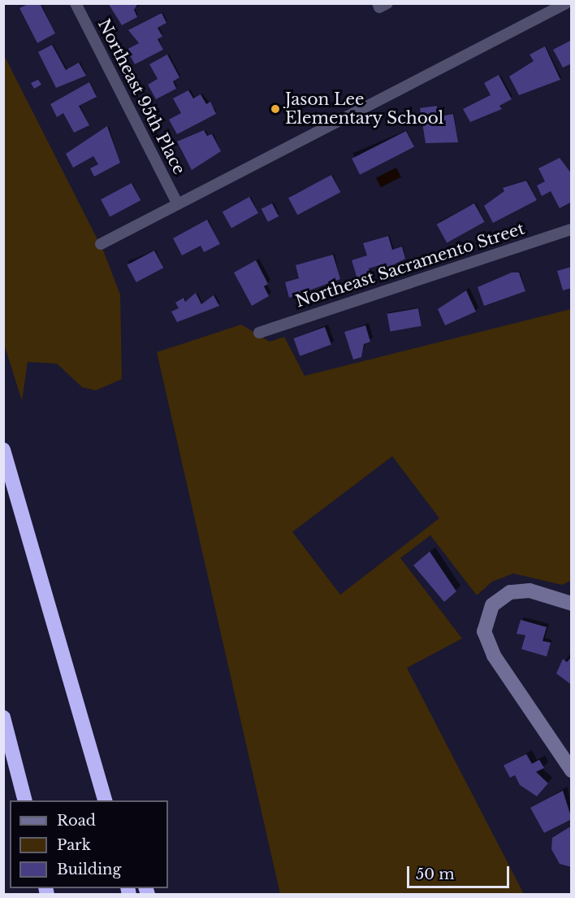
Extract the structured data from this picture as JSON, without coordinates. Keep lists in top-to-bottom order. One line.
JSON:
{"streets":{"street":["Northeast 95th Place","Northeast Sacramento Street"]},"places":["Jason Lee Elementary School"],"legend":["Road","Park","Building"],"scale_bar":"50 m"}
